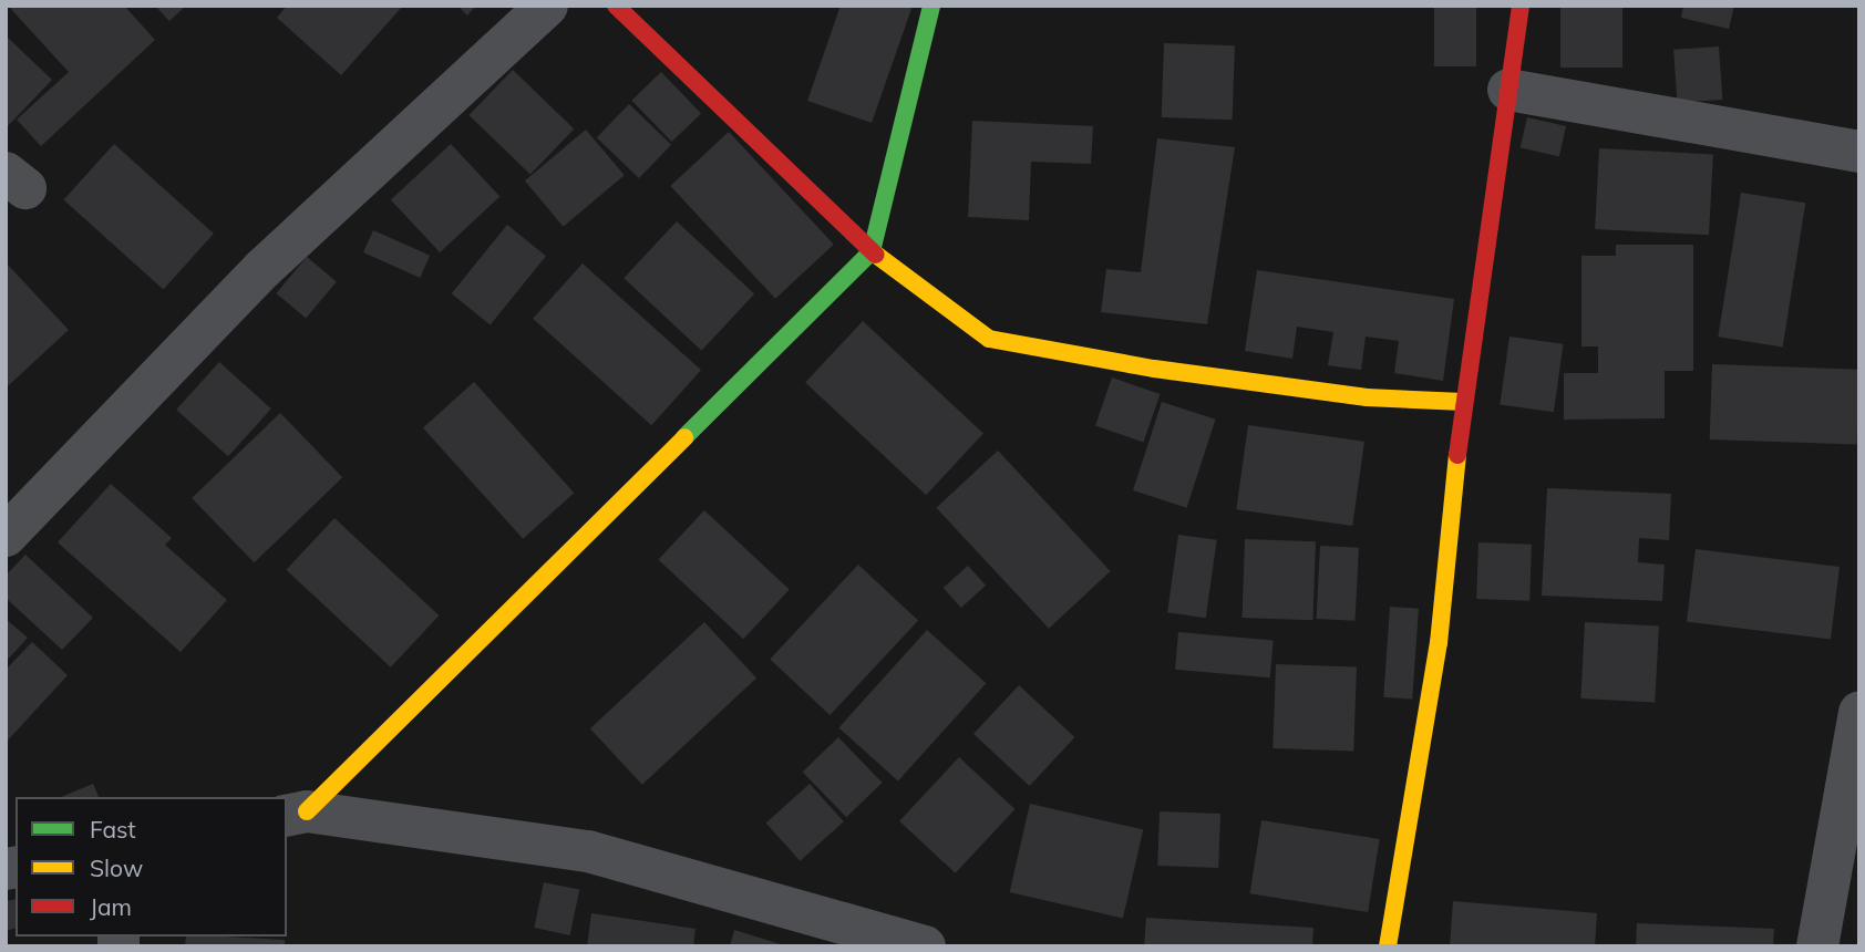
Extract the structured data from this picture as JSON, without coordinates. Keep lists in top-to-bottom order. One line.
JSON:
{"legend":["Fast","Slow","Jam"]}
